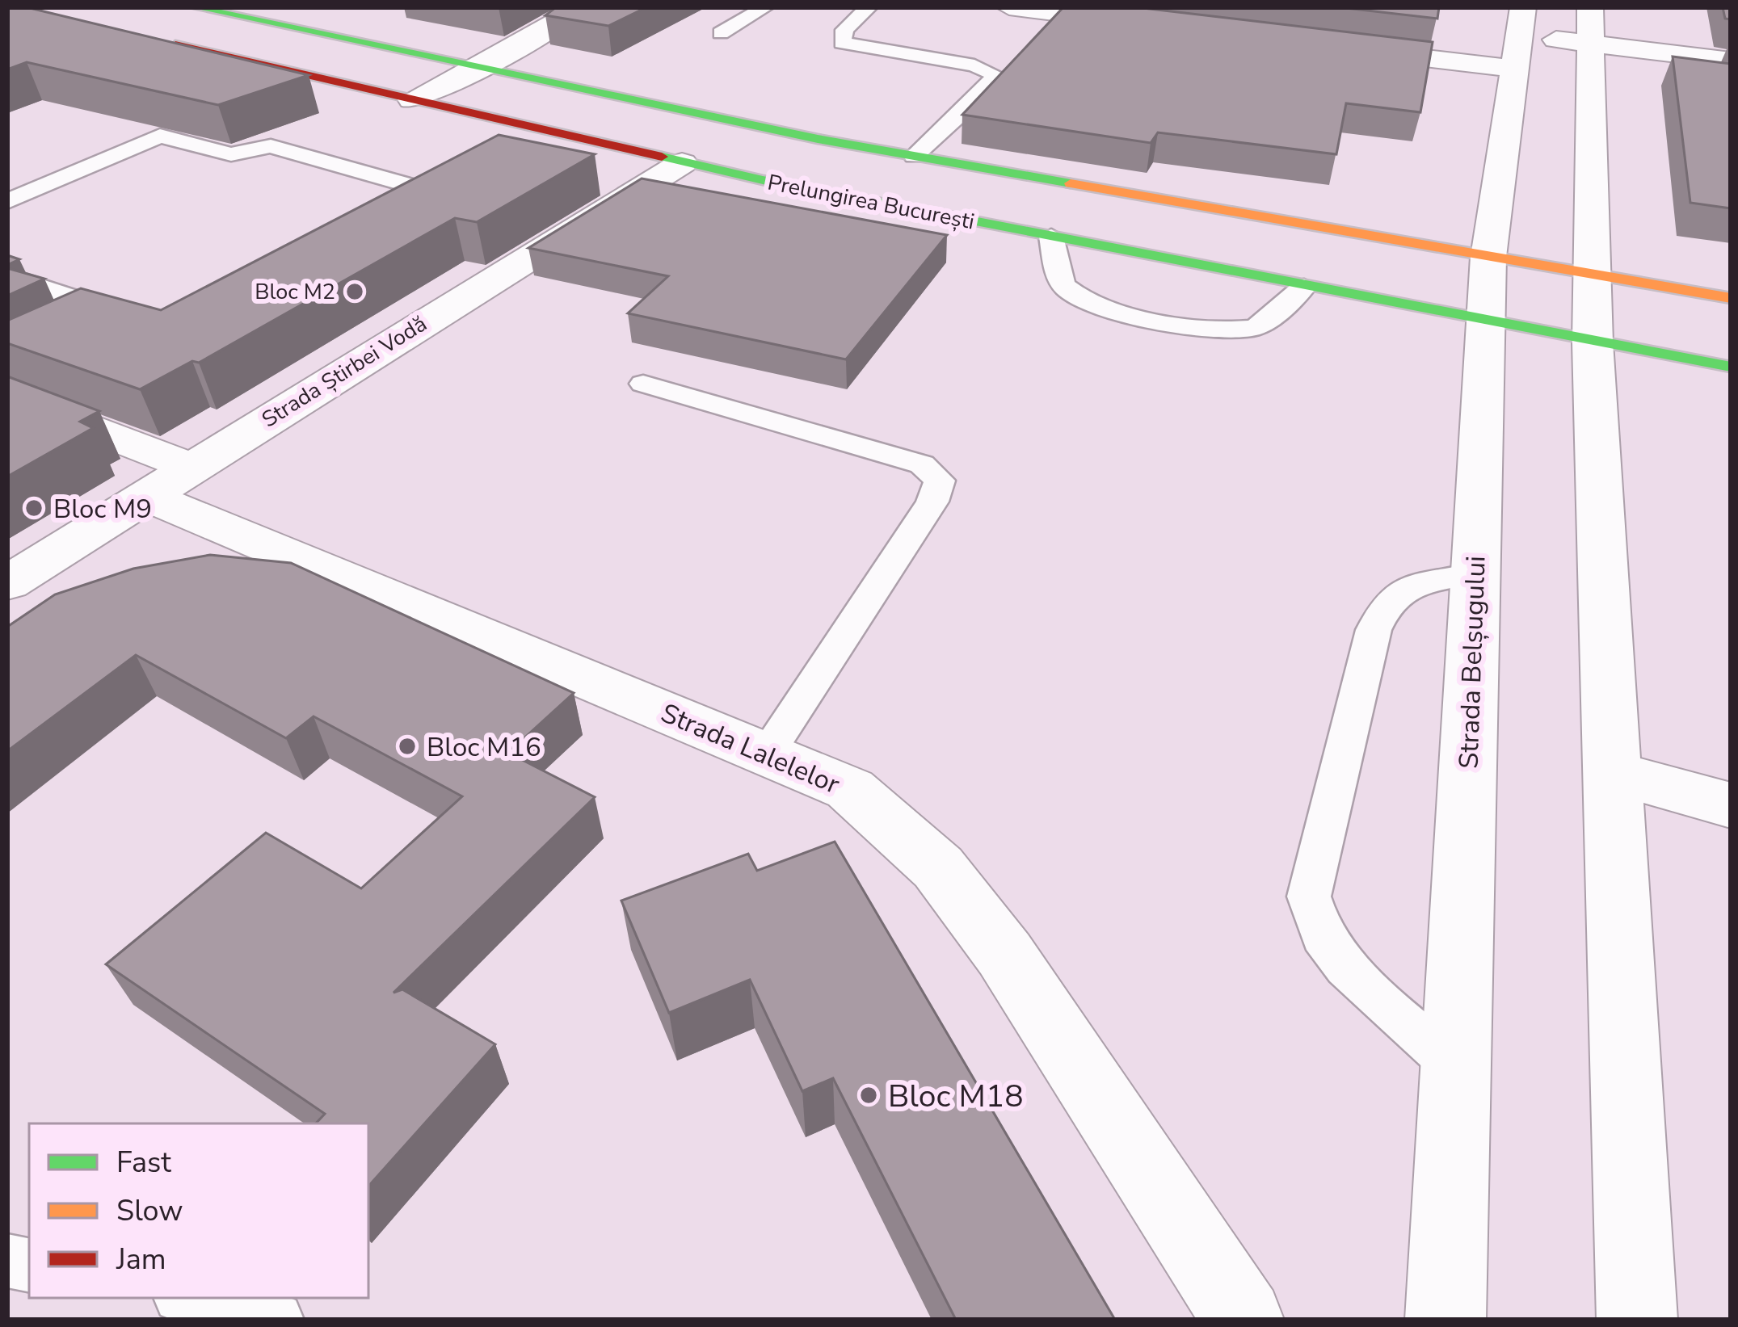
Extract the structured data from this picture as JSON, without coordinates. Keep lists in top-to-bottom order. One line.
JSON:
{"streets":{"main road":["Prelungirea București"],"street":["Strada Știrbei Vodă","Strada Belșugului","Strada Lalelelor"]},"crossings":[["Prelungirea București","Strada Știrbei Vodă"],["Prelungirea București","Strada Belșugului"],["Strada Știrbei Vodă","Strada Lalelelor"]],"places":["Bloc M2","Bloc M9","Bloc M16","Bloc M18"],"legend":["Fast","Slow","Jam"]}
